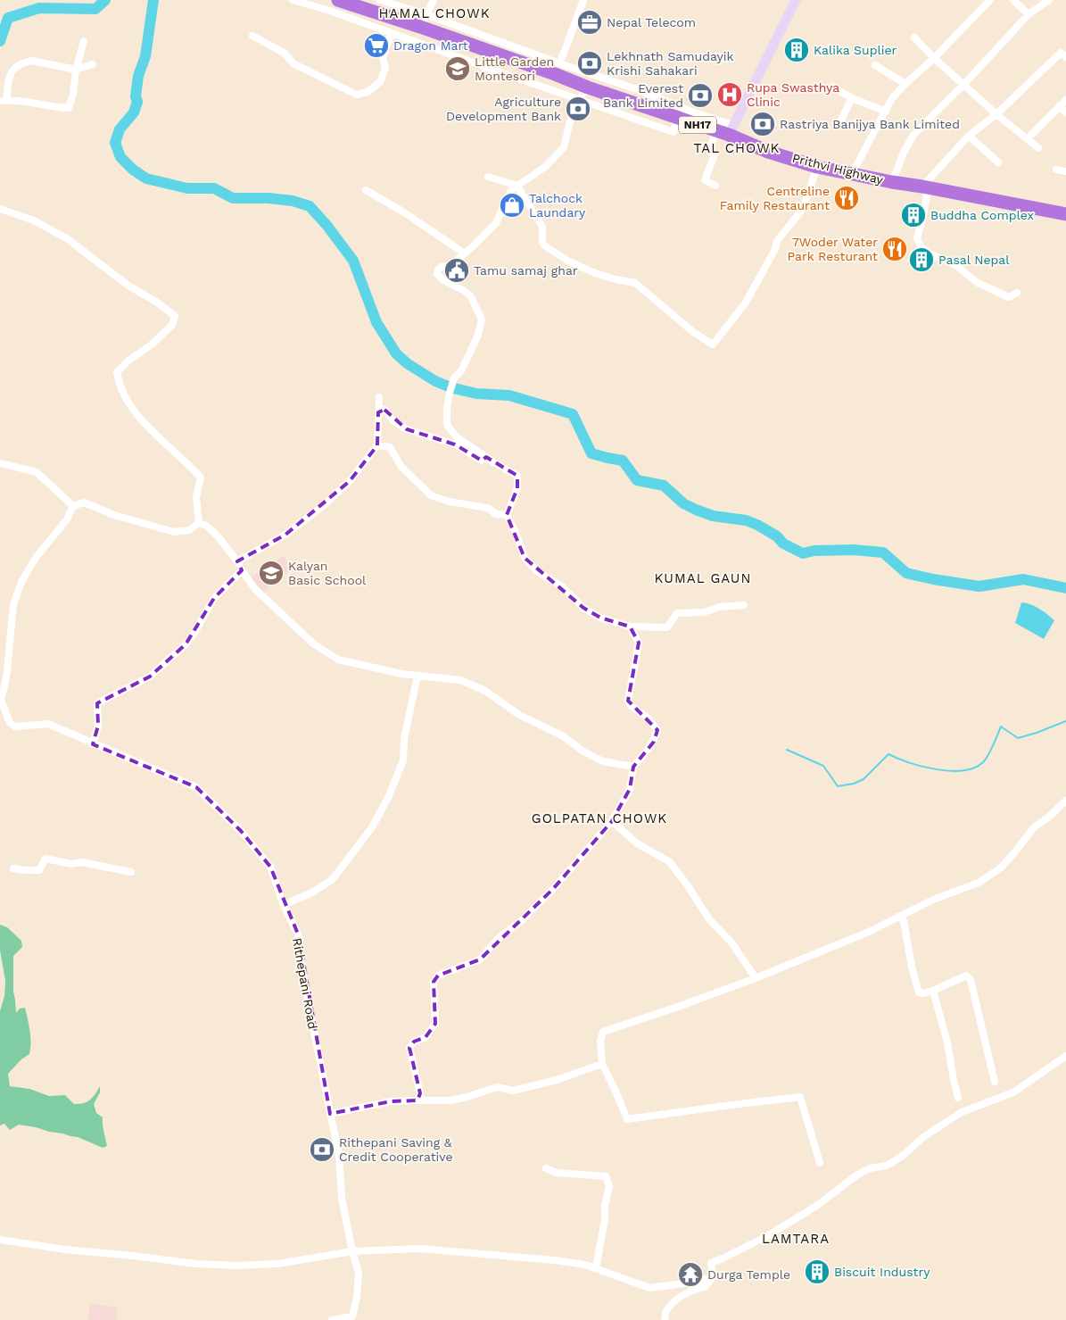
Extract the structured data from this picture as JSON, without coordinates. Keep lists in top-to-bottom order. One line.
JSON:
{"streets":{"highway":["NH17","Prithvi Highway"],"street":["Rithepani Road"]},"districts":["HAMAL CHOWK","TAL CHOWK","KUMAL GAUN","GOLPATAN CHOWK","LAMTARA"],"places":{"office":["Nepal Telecom"],"supermarket":["Dragon Mart"],"building":["Kalika Suplier","Buddha Complex","Pasal Nepal","Biscuit Industry"],"bank":["Lekhnath Samudayik Krishi Sahakari","Everest Bank Limited","Agriculture Development Bank","Rastriya Banijya Bank Limited","Rithepani Saving & Credit Cooperative"],"school or university":["Little Garden Montesori","Kalyan Basic School"],"hospital":["Rupa Swasthya Clinic"],"restaurant":["Centreline Family Restaurant","7Woder Water Park Resturant"],"shop":["Talchock Laundary"],"public building":["Tamu samaj ghar"],"temple":["Durga Temple"]}}
